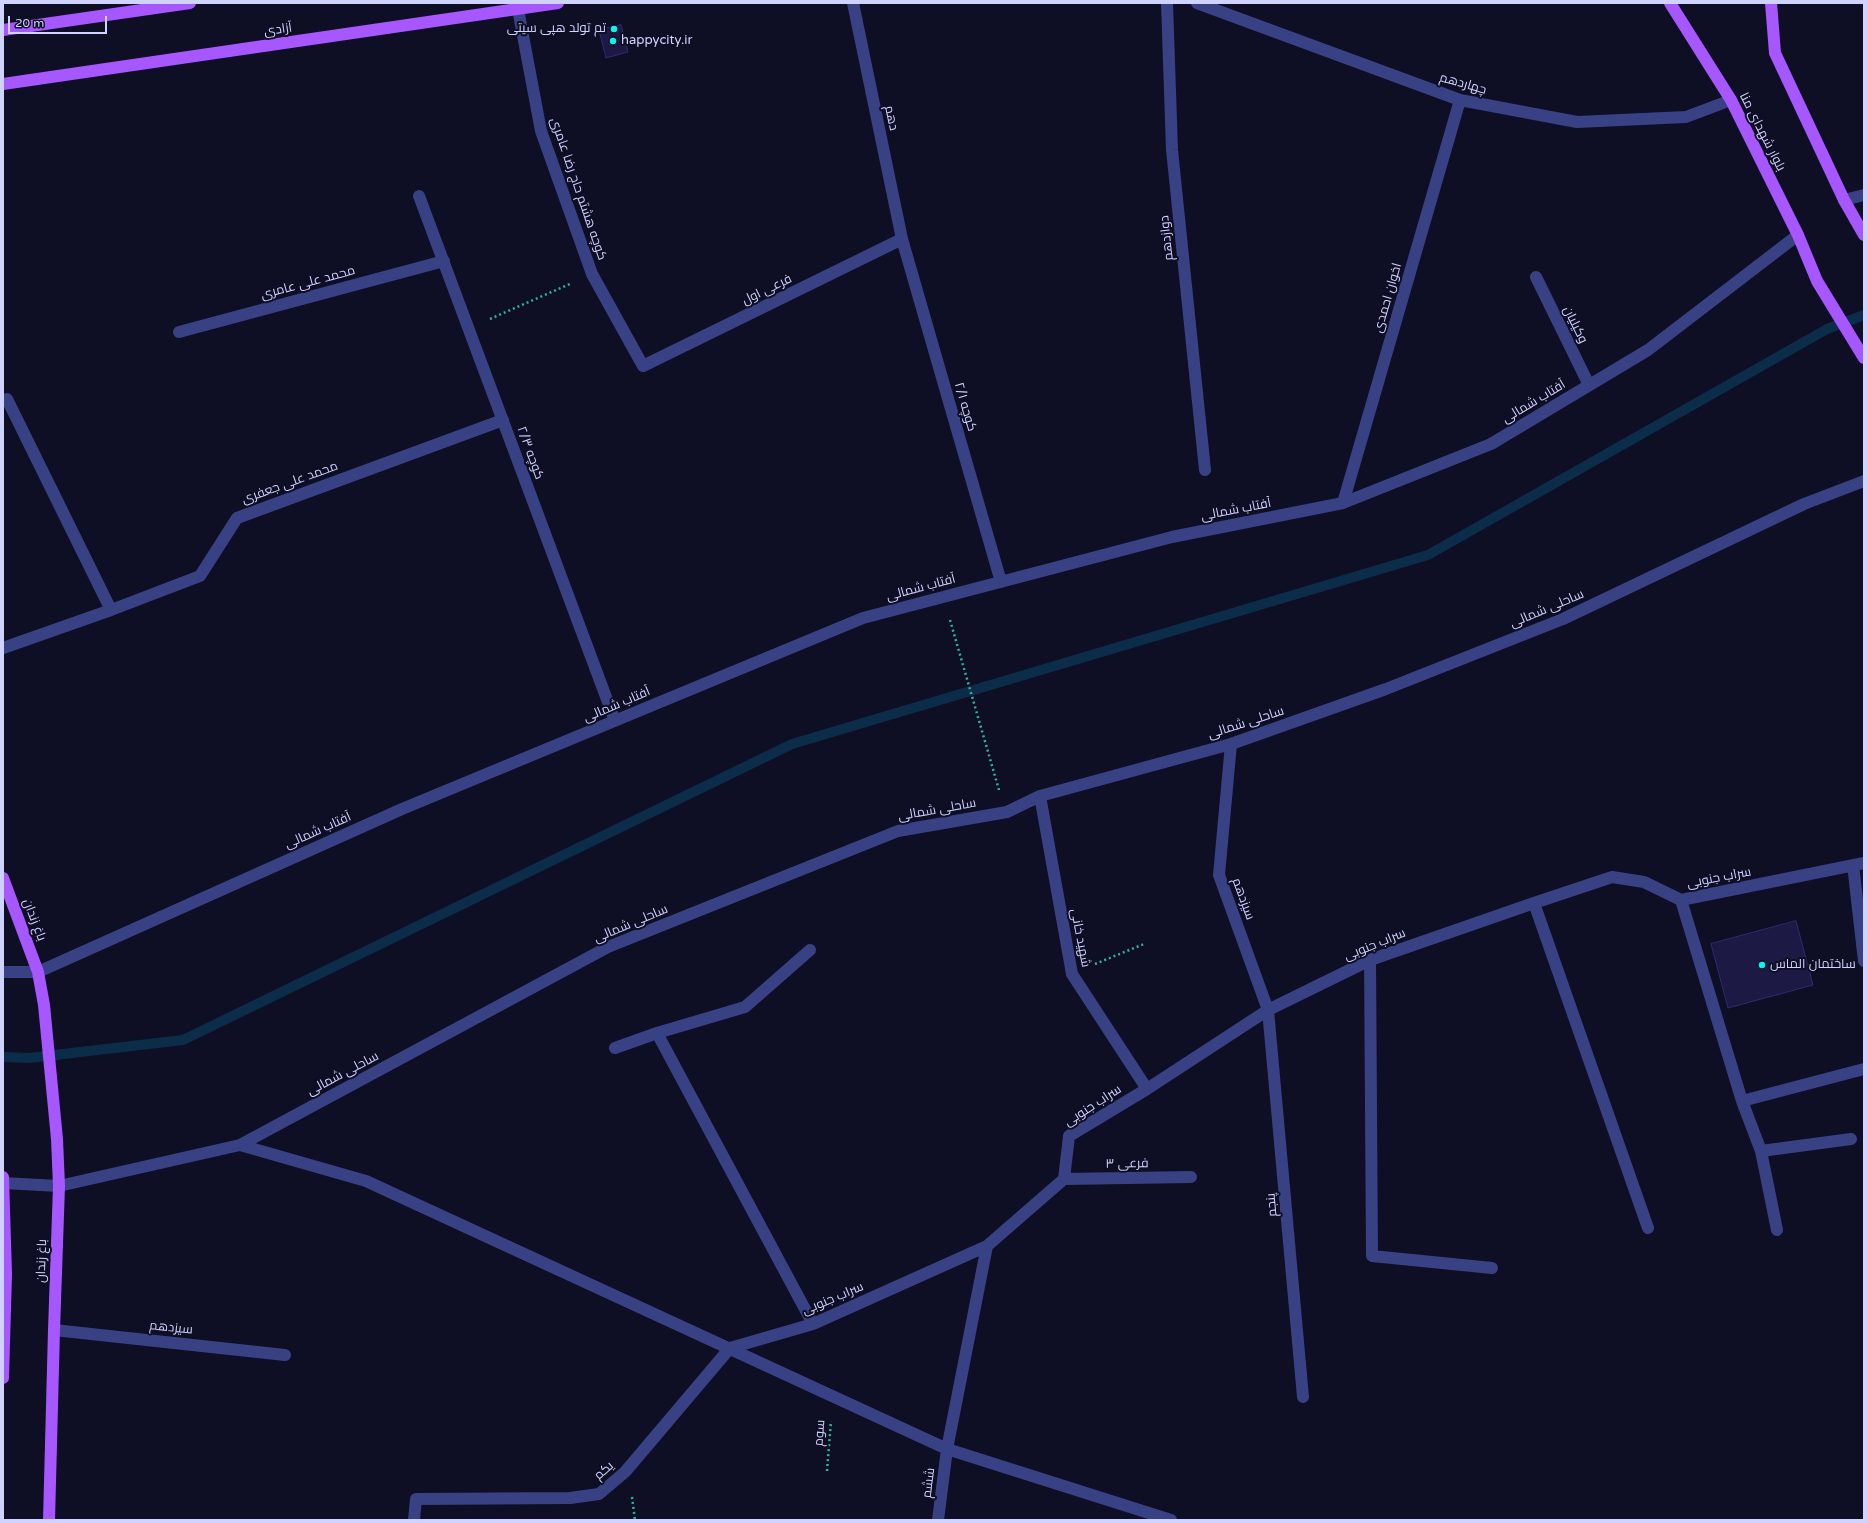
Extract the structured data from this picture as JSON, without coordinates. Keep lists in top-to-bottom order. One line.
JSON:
{"streets":{"main road":["آزادی","بلوار شهدای منا","باغ زندان"],"street":["چهاردهم","دهم","کوچه هشتم حاج رضا عامری","دوازدهم","محمد علی عامری","فرعی اول","اخوان احمدی","وکیلیان","آفتاب شمالی","کوچه ۲/۱","کوچه ۲/۳","محمد علی جعفری","ساحلی شمالی","سراب جنوبی","سیزدهم","شهید خانی","فرعی ۳","پنجم","یکم","ششم"],"path":["سوم"]},"crossings":[["آزادی","کوچه هشتم حاج رضا عامری"],["چهاردهم","بلوار شهدای منا"],["چهاردهم","اخوان احمدی"],["دهم","فرعی اول"],["دهم","کوچه ۲/۱"],["بلوار شهدای منا","آفتاب شمالی"],["کوچه هشتم حاج رضا عامری","فرعی اول"],["محمد علی عامری","کوچه ۲/۳"],["فرعی اول","کوچه ۲/۱"],["اخوان احمدی","آفتاب شمالی"],["وکیلیان","آفتاب شمالی"],["آفتاب شمالی","کوچه ۲/۱"],["آفتاب شمالی","کوچه ۲/۳"],["آفتاب شمالی","باغ زندان"],["کوچه ۲/۳","محمد علی جعفری"],["ساحلی شمالی","سیزدهم"],["ساحلی شمالی","باغ زندان"],["ساحلی شمالی","شهید خانی"],["سراب جنوبی","سیزدهم"],["سراب جنوبی","شهید خانی"],["سراب جنوبی","فرعی ۳"],["سراب جنوبی","پنجم"],["سراب جنوبی","یکم"],["سیزدهم","باغ زندان"],["سیزدهم","پنجم"]],"places":["تم تولد هپی سیتی","happycity.ir","ساختمان الماس"],"scale_bar":"20 m"}
